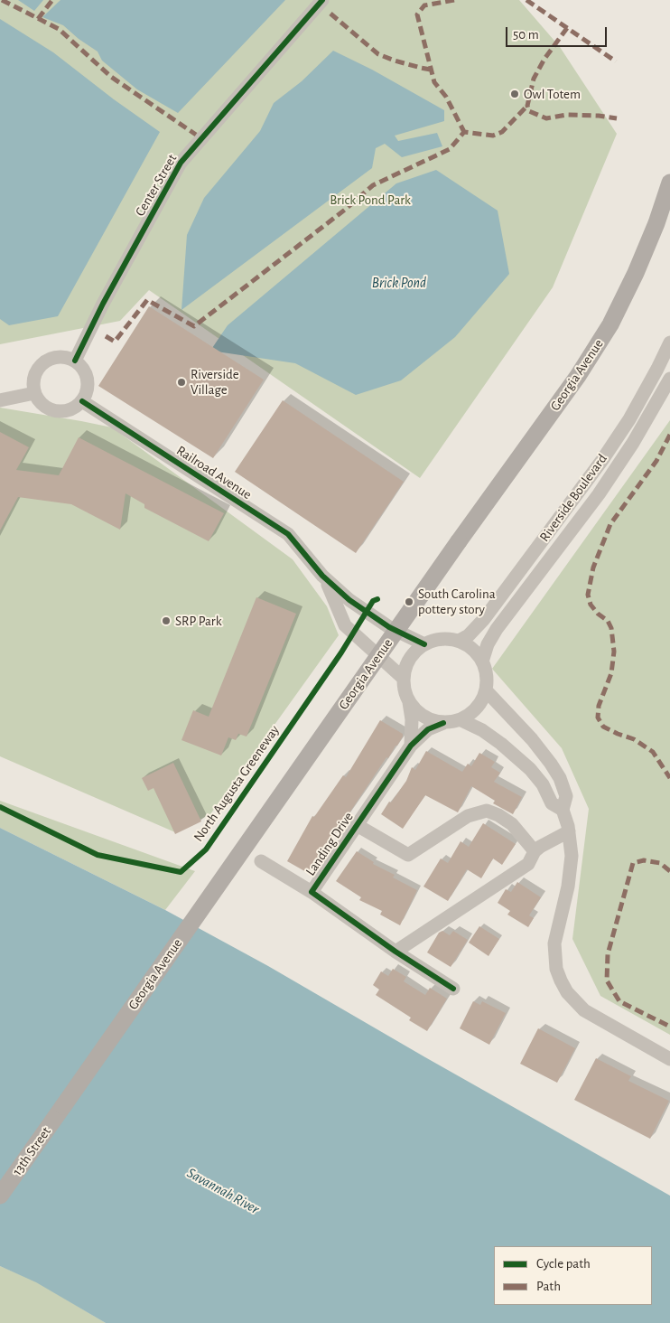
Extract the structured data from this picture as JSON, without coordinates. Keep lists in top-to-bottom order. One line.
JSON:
{"streets":{"main road":["Georgia Avenue","13th Street"],"street":["Center Street","Railroad Avenue","Riverside Boulevard","Landing Drive"],"cycle path":["North Augusta Greeneway"]},"crossings":[["Center Street","Railroad Avenue"],["Georgia Avenue","13th Street"],["Railroad Avenue","Riverside Boulevard"],["Railroad Avenue","Landing Drive"],["Riverside Boulevard","Landing Drive"]],"water":["Brick Pond","Savannah River"],"parks":["Brick Pond Park"],"places":["Owl Totem","Riverside Village","South Carolina pottery story","SRP Park"],"legend":["Cycle path","Path"],"scale_bar":"50 m"}
